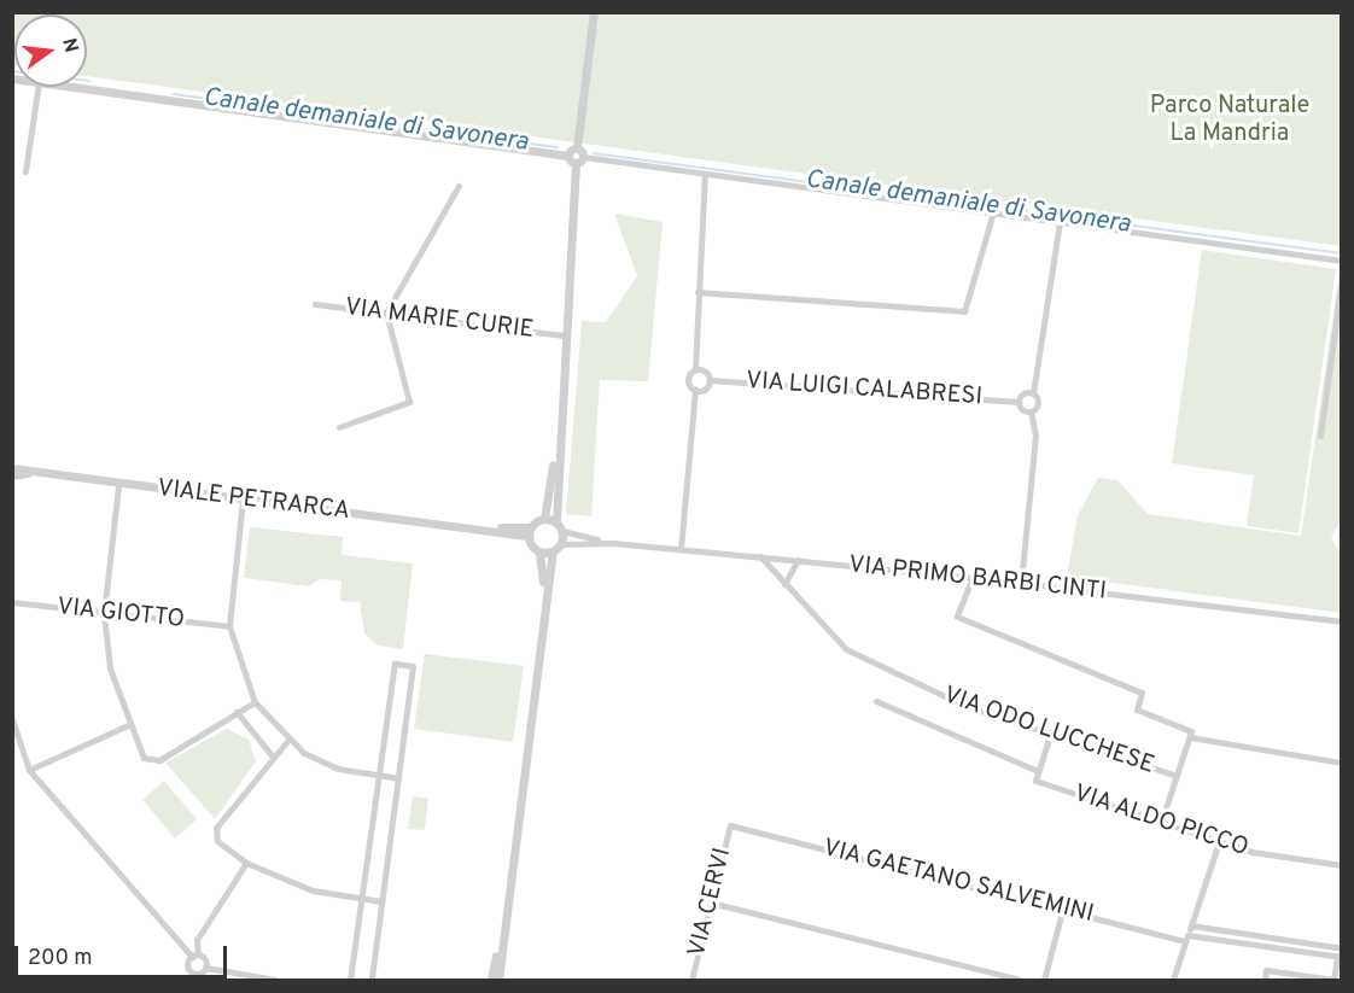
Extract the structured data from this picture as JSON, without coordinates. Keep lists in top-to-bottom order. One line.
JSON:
{"streets":{"street":["VIA MARIE CURIE","VIA LUIGI CALABRESI","VIALE PETRARCA","VIA PRIMO BARBI CINTI","VIA GIOTTO","VIA ODO LUCCHESE","VIA ALDO PICCO","VIA GAETANO SALVEMINI","VIA CERVI"]},"crossings":[["VIALE PETRARCA","VIA PRIMO BARBI CINTI"],["VIA GAETANO SALVEMINI","VIA CERVI"]],"water":["Canale demaniale di Savonera"],"parks":["Parco Naturale La Mandria"],"scale_bar":"200 m","north":"right"}
